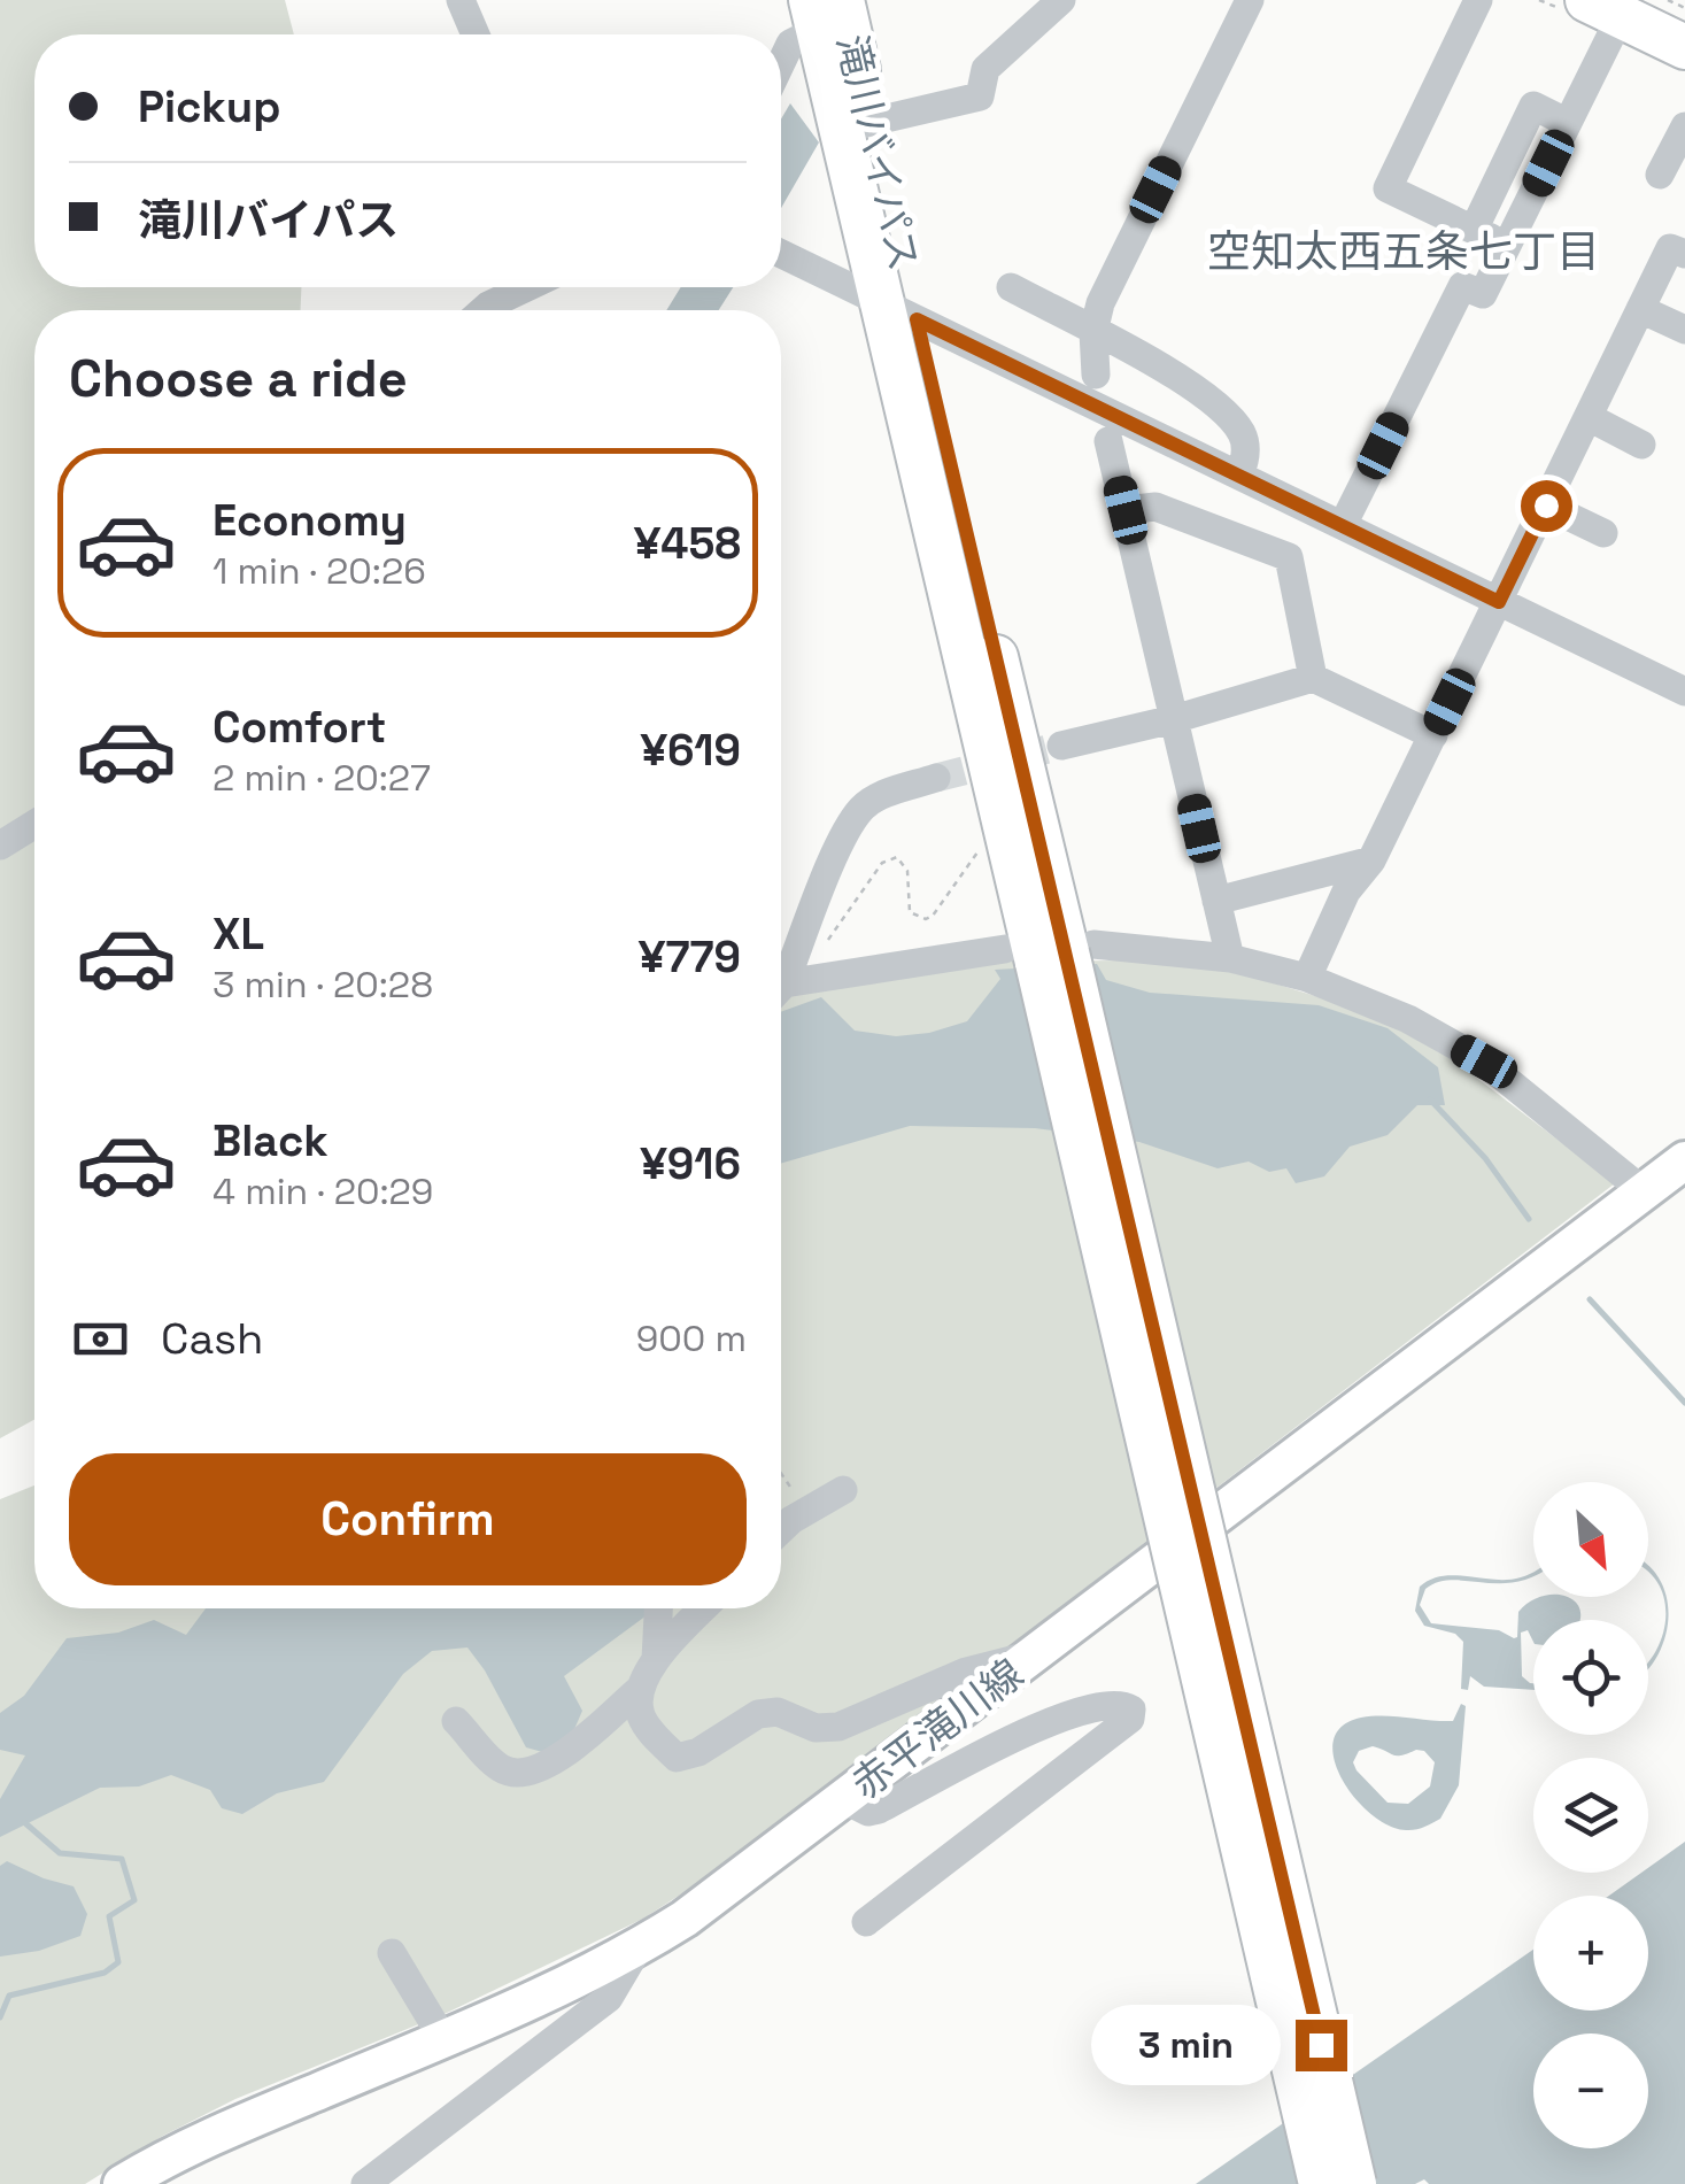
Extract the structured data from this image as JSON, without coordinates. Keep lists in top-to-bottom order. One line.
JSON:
{"streets":{"highway":["滝川バイパス"],"main road":["赤平滝川線"]},"districts":["空知太西五条七丁目"],"north":"bottom right","page":{"banner":["Pickup","滝川バイパス"],"heading":"Choose a ride","list":[{"name":"Economy","note":"1 min · 20:26","value":"¥458"},{"name":"Comfort","note":"2 min · 20:27","value":"¥619"},{"name":"XL","note":"3 min · 20:28","value":"¥779"},{"name":"Black","note":"4 min · 20:29","value":"¥916"}],"pay":["Cash","900 m"],"buttons":"Confirm","map_buttons":["+","−"],"bubble":"3 min"}}
